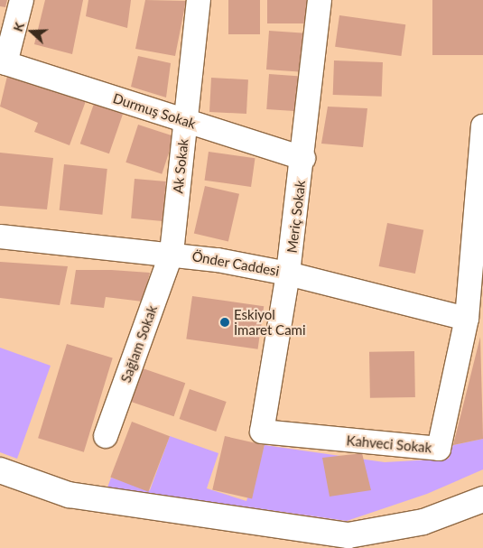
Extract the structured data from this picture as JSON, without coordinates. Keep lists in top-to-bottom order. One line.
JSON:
{"streets":{"street":["Durmuş Sokak","Ak Sokak","Meriç Sokak","Önder Caddesi","Sağlam Sokak","Kahveci Sokak"]},"crossings":[["Durmuş Sokak","Ak Sokak"],["Durmuş Sokak","Meriç Sokak"],["Ak Sokak","Önder Caddesi"],["Ak Sokak","Sağlam Sokak"],["Meriç Sokak","Önder Caddesi"],["Meriç Sokak","Kahveci Sokak"],["Önder Caddesi","Sağlam Sokak"],["Önder Caddesi","Kahveci Sokak"]],"places":["Eskiyol İmaret Cami"],"north":"left"}
